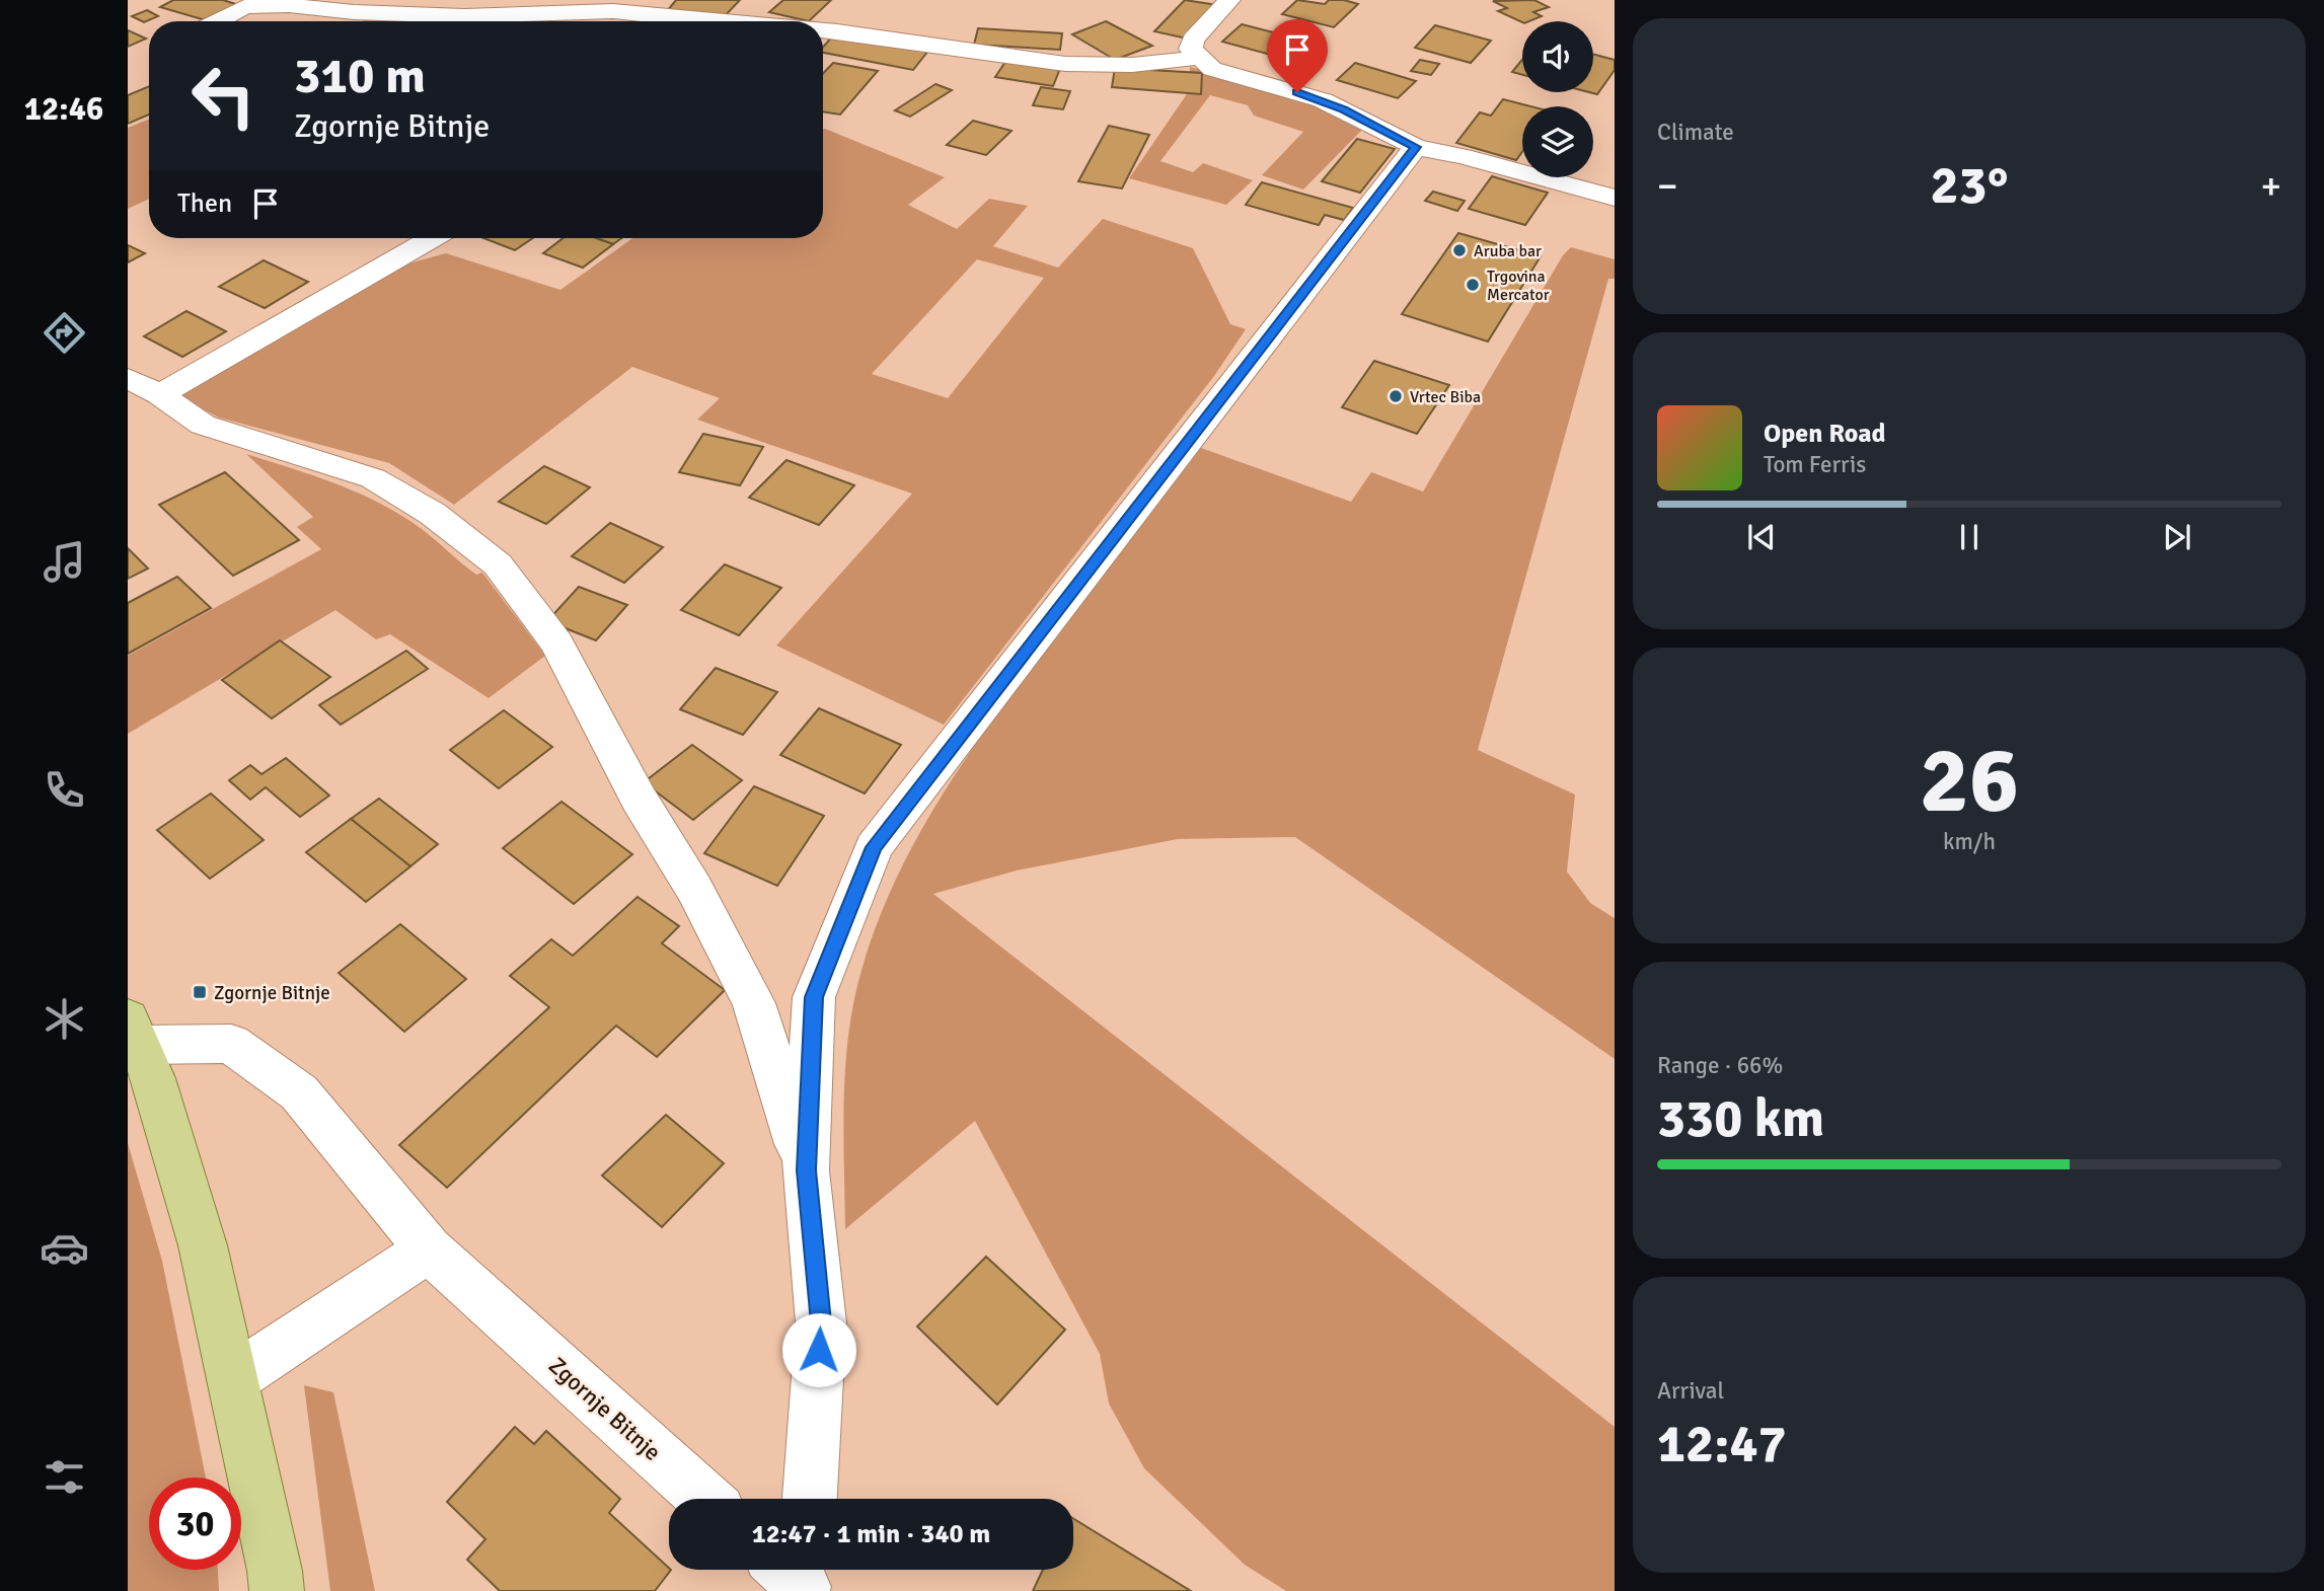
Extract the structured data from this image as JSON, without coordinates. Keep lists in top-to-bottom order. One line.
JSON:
{"streets":{"main road":["Zgornje Bitnje"]},"places":{"other":["Aruba bar","Trgovina Mercator","Vrtec Biba"],"transit":["Zgornje Bitnje"]},"page":{"tabs":"12:46","tile":["Climate",["26","km/h"],["Range · 66%","330 km"],["Arrival","12:47"]],"turn":["310 m","Zgornje Bitnje"],"heat":["−","23°","+"],"then":"Then","song":["Open Road","Tom Ferris"],"limit":"30","trip":"12:47 · 1 min · 340 m"}}
